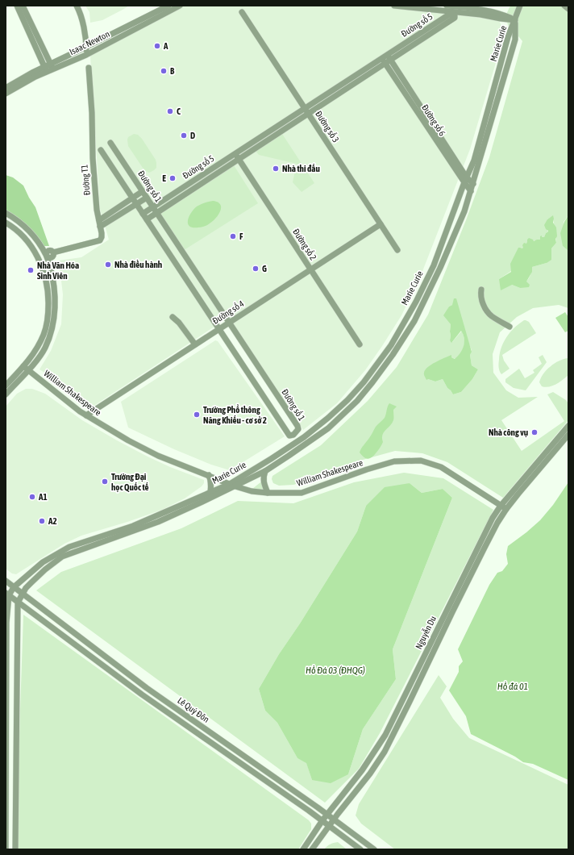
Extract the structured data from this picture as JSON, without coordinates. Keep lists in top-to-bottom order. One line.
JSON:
{"streets":{"street":["Đường số 5","Isaac Newton","Marie Curie","Đường số 6","Đường số 3","Đường T1","Đường số 1","Đường số 2","Đường số 4","William Shakespeare","Nguyễn Du","Lê Quý Đôn"]},"crossings":[["Đường số 5","Đường số 6"],["Đường số 5","Đường số 3"],["Đường số 5","Đường số 1"],["Đường số 5","Đường số 2"],["Marie Curie","Đường số 6"],["Marie Curie","William Shakespeare"],["Marie Curie","Lê Quý Đôn"],["Đường số 3","Đường số 4"],["Đường số 1","Đường số 4"],["Đường số 2","Đường số 4"],["Đường số 4","William Shakespeare"],["William Shakespeare","Nguyễn Du"],["Nguyễn Du","Lê Quý Đôn"]],"water":["Hồ Đá 03 (ĐHQG)","Hồ đá 01"],"places":["A","B","C","D","Nhà thi đấu","E","F","Nhà điều hành","G","Nhà Văn Hóa Sinh Viên","Trường Phổ thông Năng Khiếu - cơ sở 2","Nhà công vụ","Trường Đại học Quốc tế","A1","A2"]}
